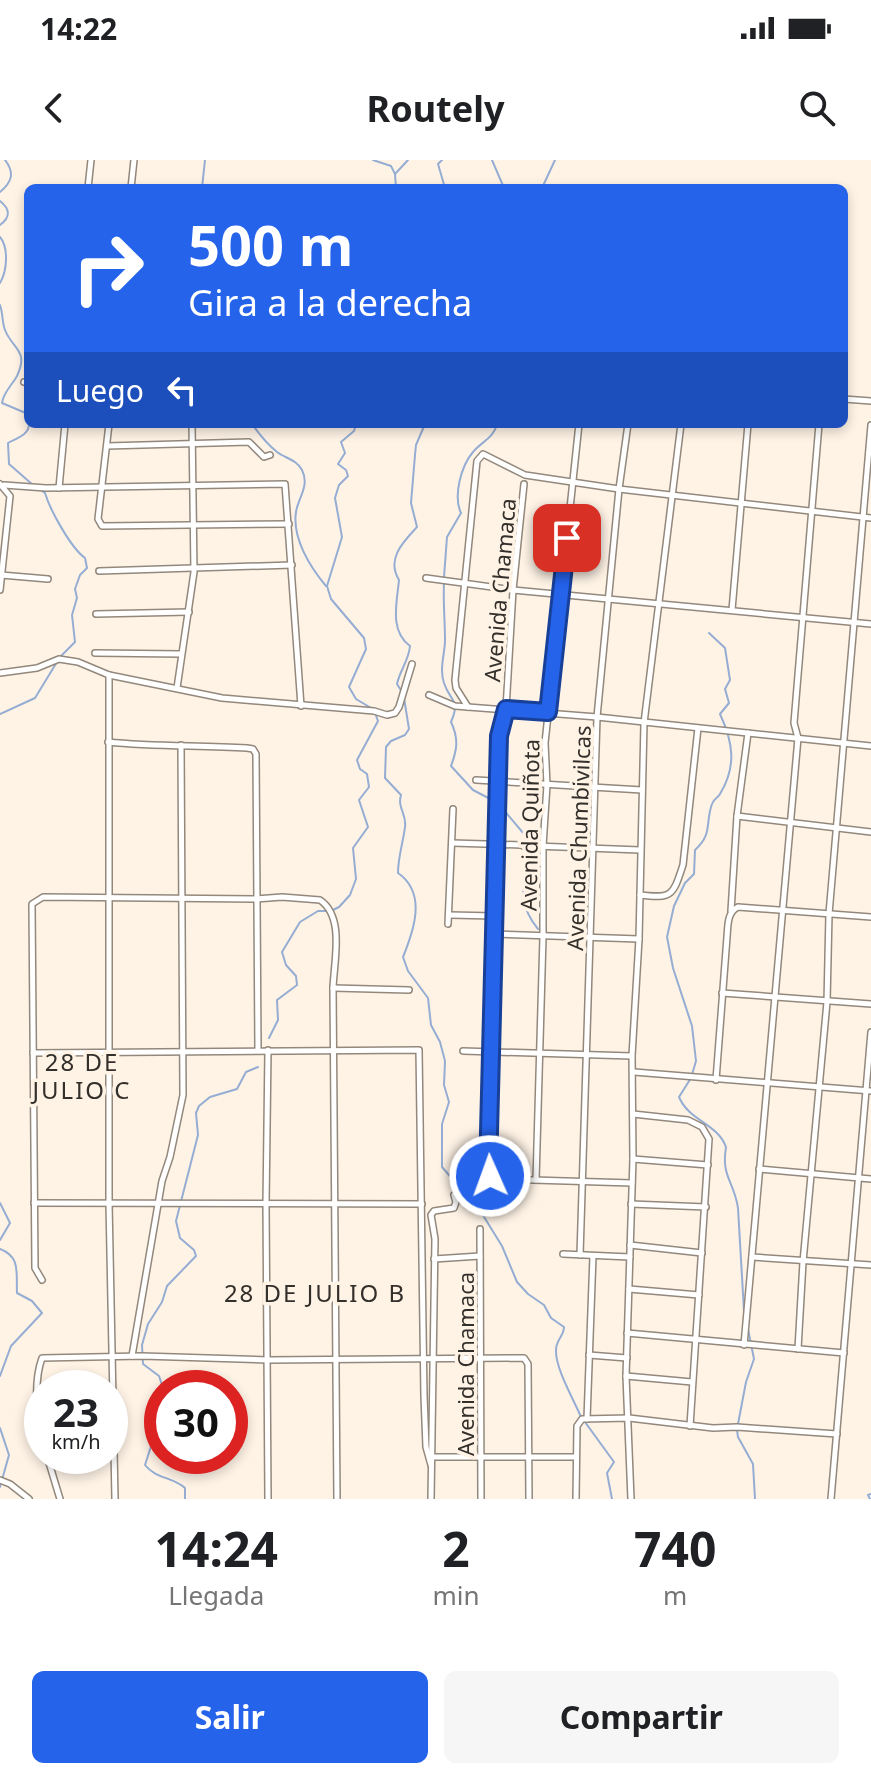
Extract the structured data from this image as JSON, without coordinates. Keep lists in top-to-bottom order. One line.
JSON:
{"streets":{"street":["Avenida Chamaca","Avenida Quiñota","Avenida Chumbivilcas"]},"crossings":[["Avenida Chamaca","Avenida Quiñota"]],"districts":["28 DE JULIO C","28 DE JULIO B"],"page":{"status":"14:22","header":"Routely","turn":["500 m","Gira a la derecha"],"then":"Luego","speed":"23 km/h","limit":"30","eta":["14:24","Llegada","2","min","740","m"],"buttons":["Salir","Compartir"]}}
